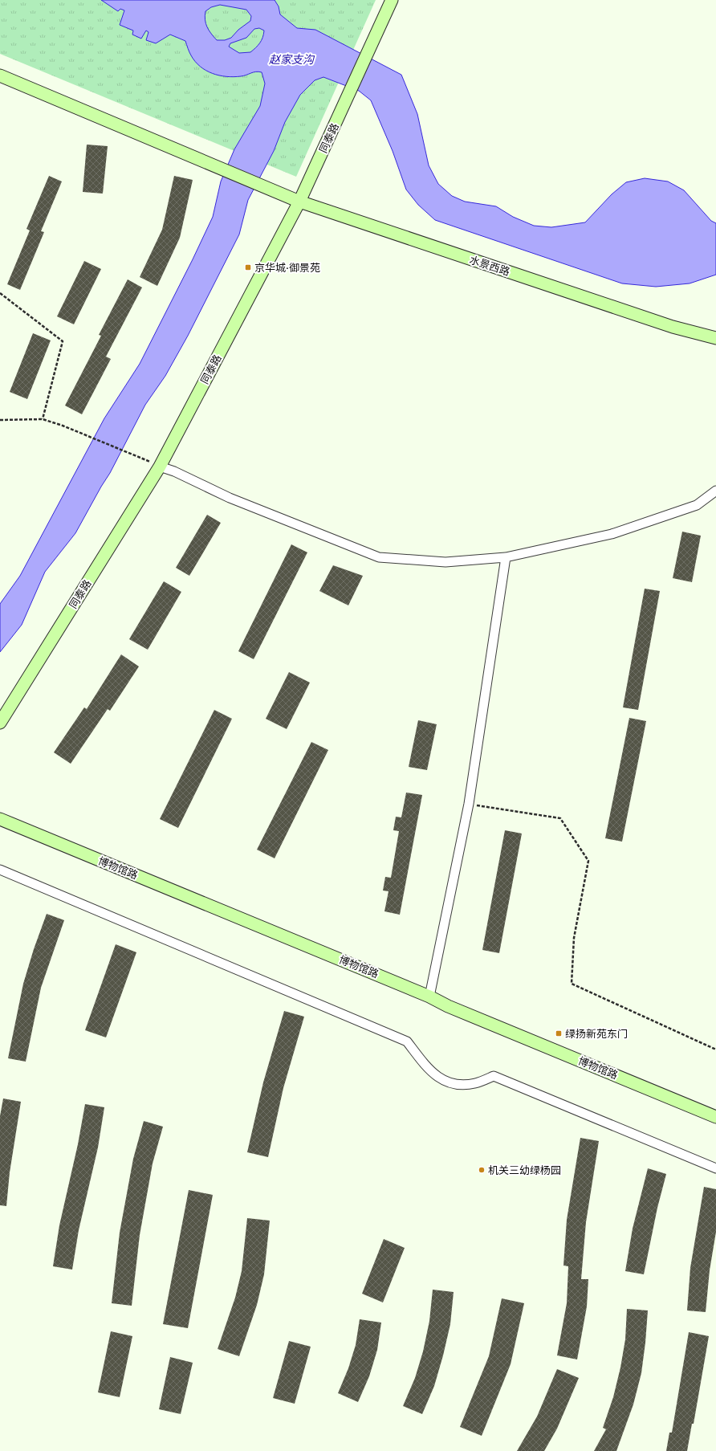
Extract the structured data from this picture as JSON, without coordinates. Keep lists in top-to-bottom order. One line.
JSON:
{"streets":{"street":["同泰路","水景西路","博物馆路"]},"crossings":[["同泰路","水景西路"]],"water":["赵家支沟"],"places":{"transit":["京华城·御景苑","绿扬新苑东门"],"other":["机关三幼绿杨园"]}}
